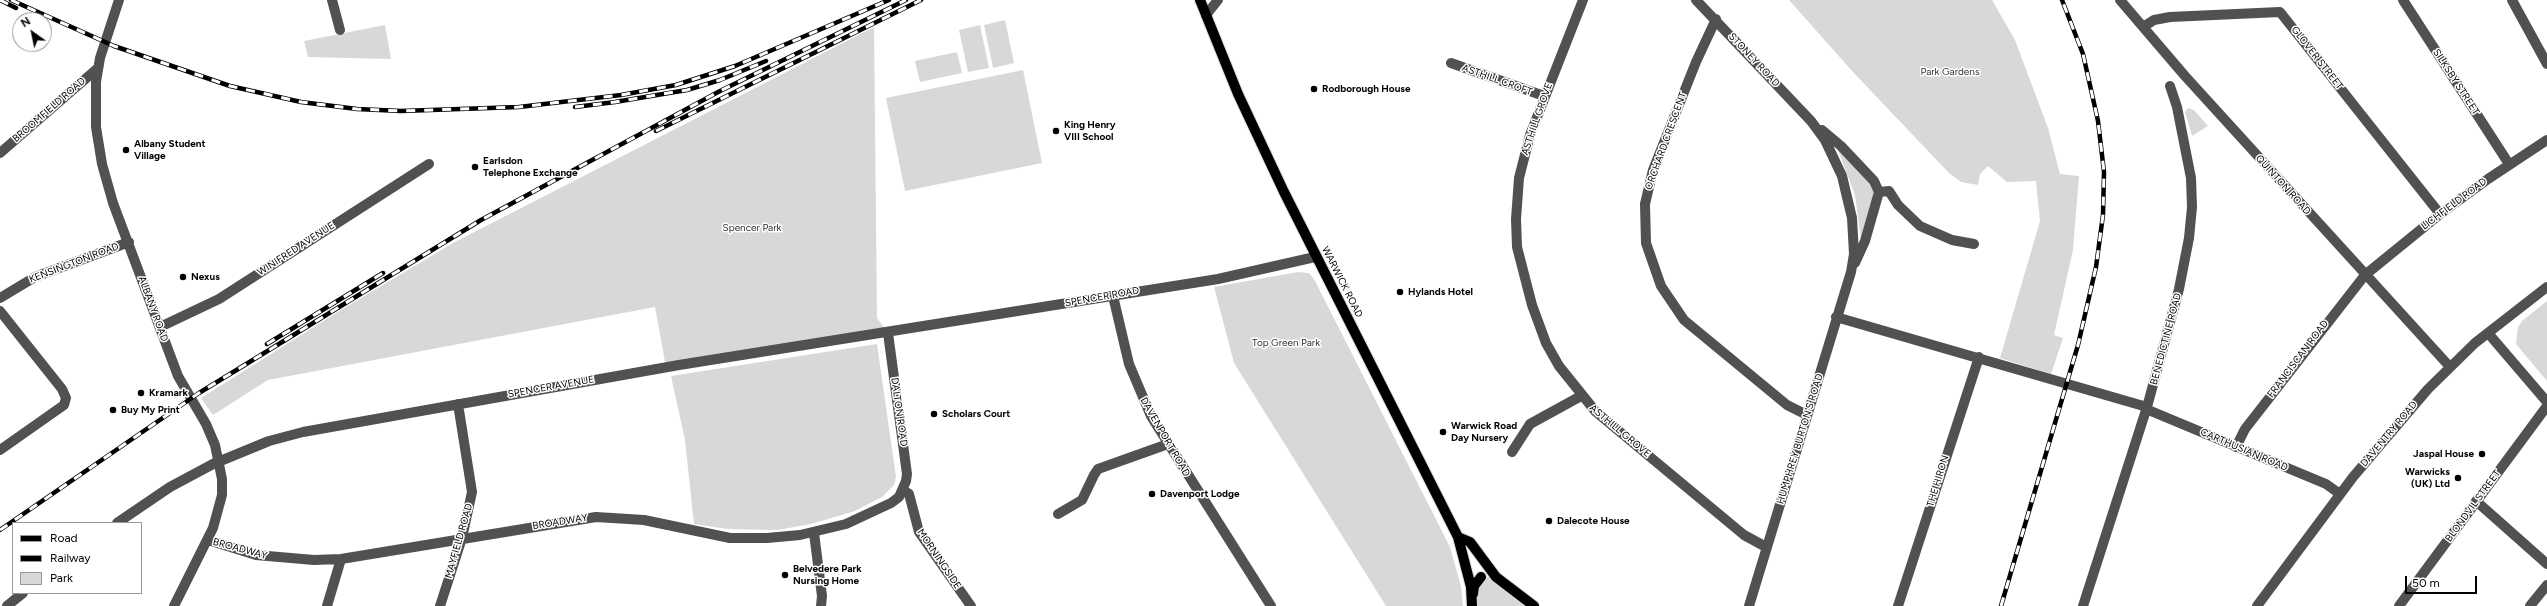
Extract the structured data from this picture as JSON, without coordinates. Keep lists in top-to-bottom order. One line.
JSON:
{"streets":{"main road":["WARWICK ROAD"],"street":["GLOVER STREET","STONEY ROAD","ASTHILL CROFT","SILKSBY STREET","BROOMFIELD ROAD","ASTHILL GROVE","ORCHARD CRESCENT","QUINTON ROAD","LICHFIELD ROAD","WINIFRED AVENUE","KENSINGTON ROAD","SPENCER ROAD","ALBANY ROAD","BENEDICTINE ROAD","FRANCISCAN ROAD","SPENCER AVENUE","DALTON ROAD","DAVENTRY ROAD","DAVENPORT ROAD","HUMPHREY BURTON'S ROAD","CARTHUSIAN ROAD","THE HIRON","BLONDVIL STREET","BROADWAY","MAYFIELD ROAD","MORNINGSIDE"]},"crossings":[["GLOVER STREET","QUINTON ROAD"],["GLOVER STREET","LICHFIELD ROAD"],["STONEY ROAD","ORCHARD CRESCENT"],["STONEY ROAD","HUMPHREY BURTON'S ROAD"],["ASTHILL CROFT","ASTHILL GROVE"],["SILKSBY STREET","LICHFIELD ROAD"],["BROOMFIELD ROAD","ALBANY ROAD"],["ASTHILL GROVE","HUMPHREY BURTON'S ROAD"],["ORCHARD CRESCENT","HUMPHREY BURTON'S ROAD"],["QUINTON ROAD","LICHFIELD ROAD"],["QUINTON ROAD","FRANCISCAN ROAD"],["QUINTON ROAD","DAVENTRY ROAD"],["LICHFIELD ROAD","FRANCISCAN ROAD"],["WINIFRED AVENUE","ALBANY ROAD"],["KENSINGTON ROAD","ALBANY ROAD"],["WARWICK ROAD","SPENCER ROAD"],["SPENCER ROAD","SPENCER AVENUE"],["SPENCER ROAD","DALTON ROAD"],["SPENCER ROAD","DAVENPORT ROAD"],["ALBANY ROAD","SPENCER AVENUE"],["ALBANY ROAD","BROADWAY"],["BENEDICTINE ROAD","CARTHUSIAN ROAD"],["FRANCISCAN ROAD","CARTHUSIAN ROAD"],["SPENCER AVENUE","DALTON ROAD"],["SPENCER AVENUE","MAYFIELD ROAD"],["DALTON ROAD","BROADWAY"],["DALTON ROAD","MORNINGSIDE"],["DAVENTRY ROAD","CARTHUSIAN ROAD"],["BROADWAY","MAYFIELD ROAD"],["BROADWAY","MORNINGSIDE"]],"parks":["Park Gardens","Spencer Park","Top Green Park"],"places":["Rodborough House","King Henry VIII School","Albany Student Village","Earlsdon Telephone Exchange","Nexus","Hylands Hotel","Kramark","Buy My Print","Scholars Court","Warwick Road Day Nursery","Jaspal House","Warwicks (UK) Ltd","Davenport Lodge","Dalecote House","Belvedere Park Nursing Home"],"legend":["Road","Railway","Park"],"scale_bar":"50 m","north":"top left"}
